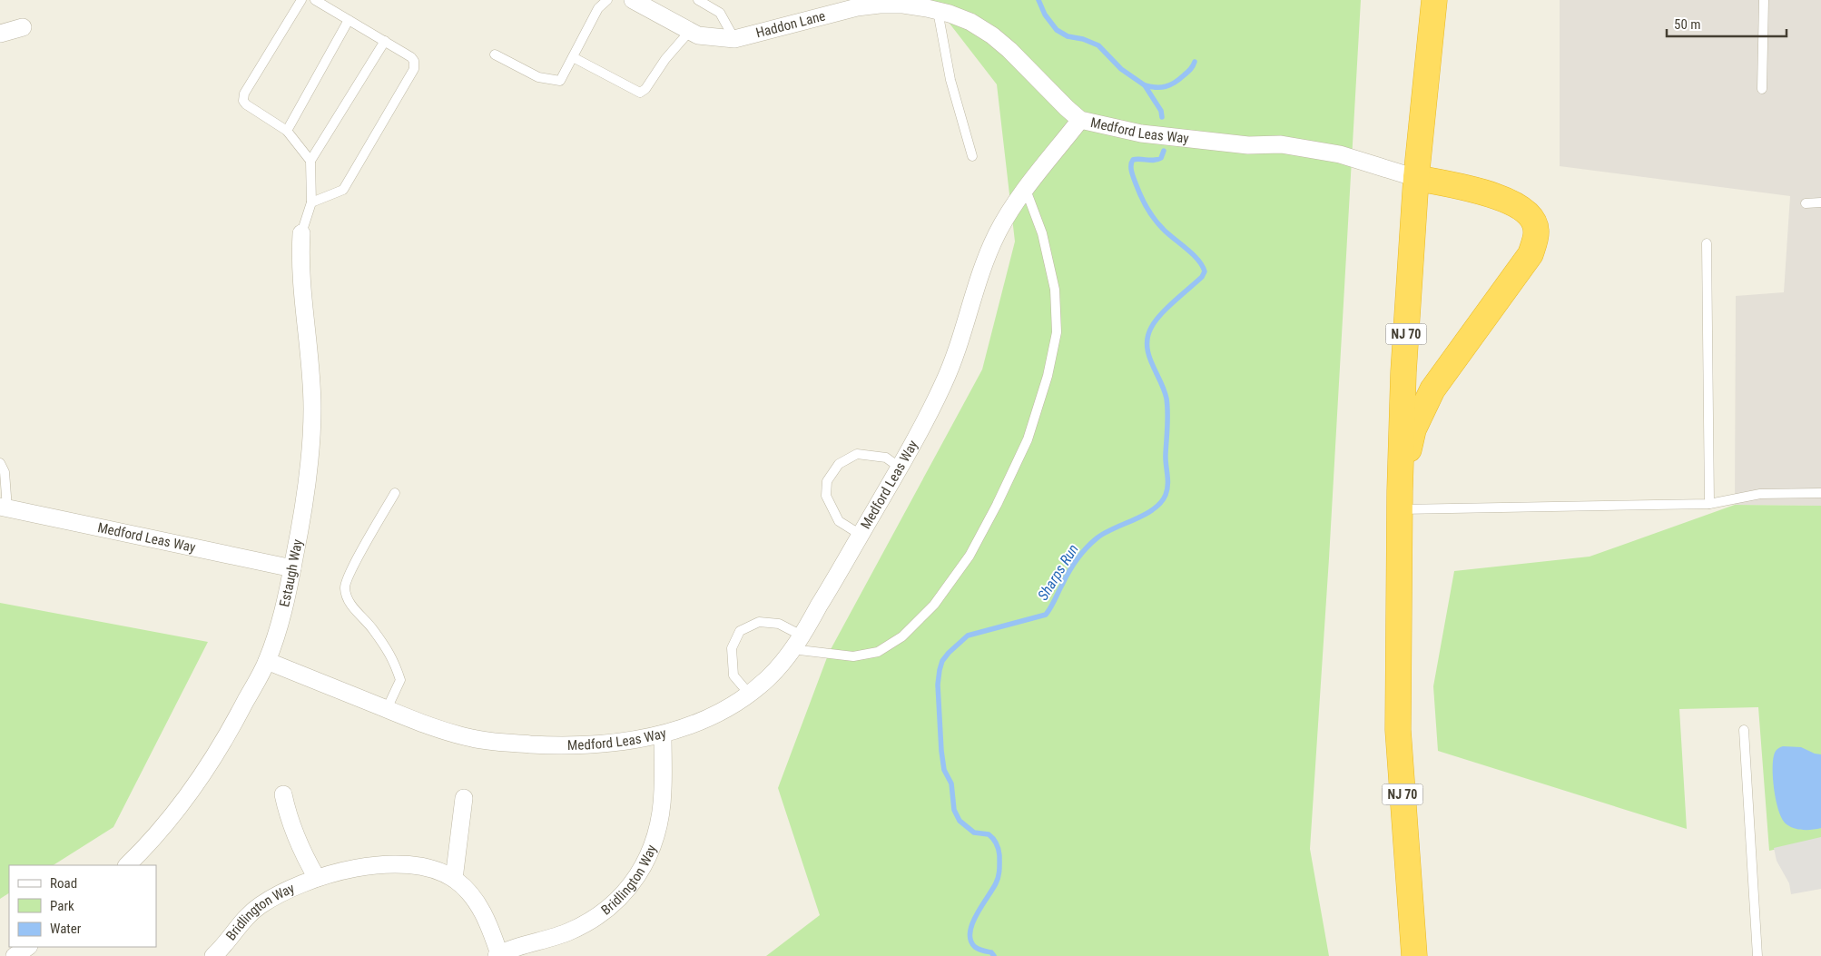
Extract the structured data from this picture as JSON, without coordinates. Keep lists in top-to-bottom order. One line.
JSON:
{"streets":{"highway":["NJ 70"],"street":["Haddon Lane","Medford Leas Way","Estaugh Way","Bridlington Way"]},"crossings":[["Haddon Lane","Medford Leas Way"],["Medford Leas Way","NJ 70"],["Medford Leas Way","Estaugh Way"],["Medford Leas Way","Bridlington Way"]],"water":["Sharps Run"],"legend":["Road","Park","Water"],"scale_bar":"50 m"}
